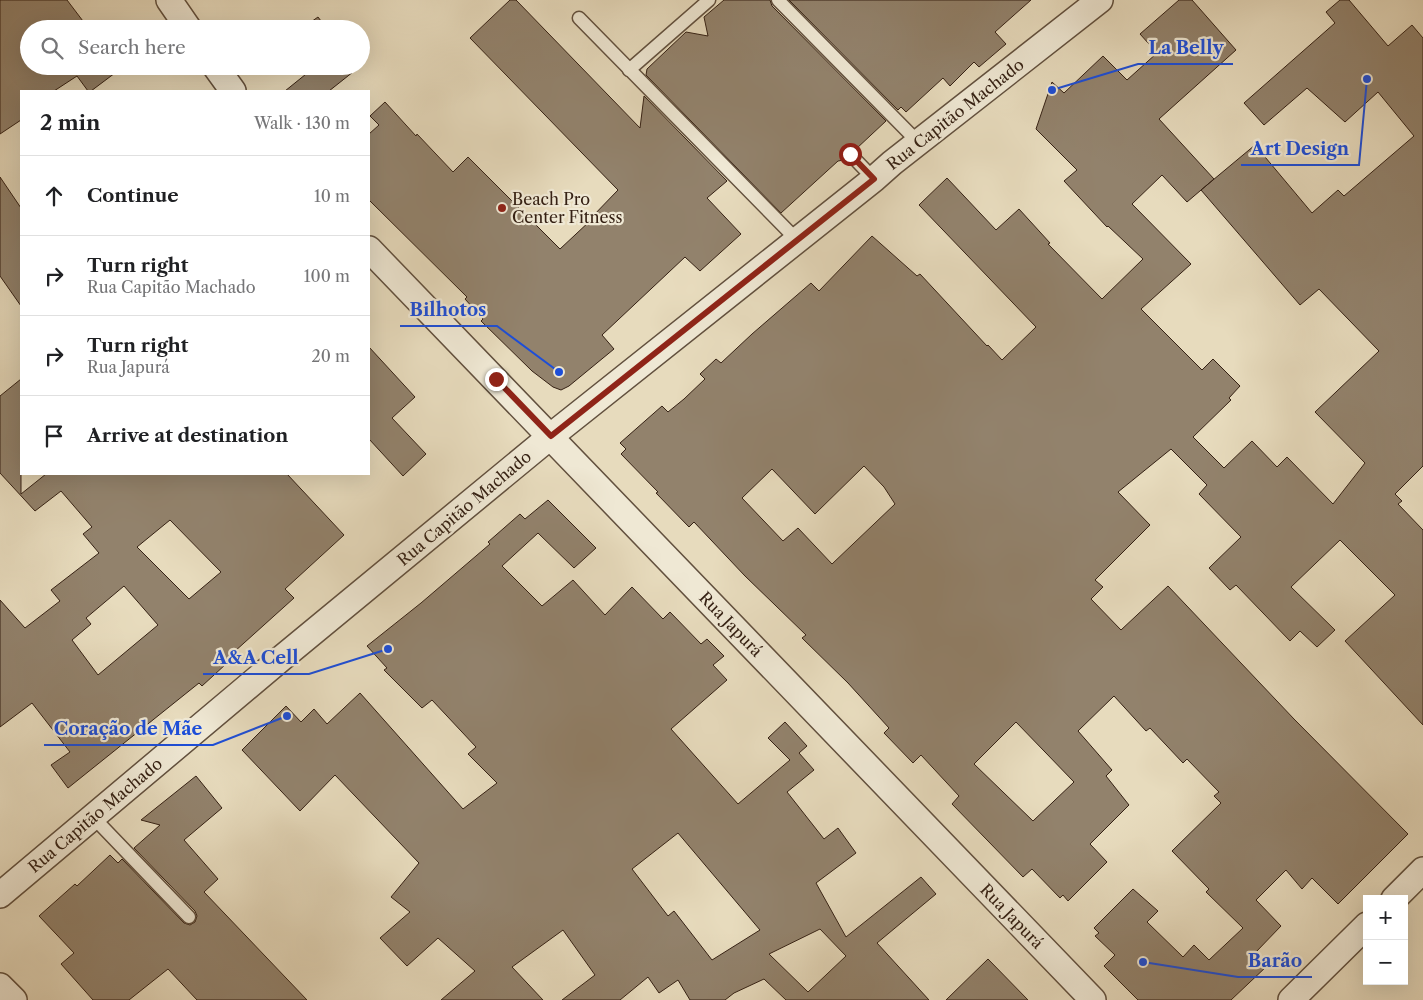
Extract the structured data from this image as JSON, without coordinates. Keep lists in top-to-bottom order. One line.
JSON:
{"streets":{"street":["Rua Capitão Machado","Rua Japurá"]},"crossings":[["Rua Capitão Machado","Rua Japurá"]],"places":["Art Design","La Belly","Beach Pro Center Fitness","Bilhotos","A&A Cell","Coração de Mãe","Barão"],"page":{"search":"Search here","heading":["2 min","Walk · 130 m"],"list":[["Continue","10 m"],["Turn right","Rua Capitão Machado","100 m"],["Turn right","Rua Japurá","20 m"],"Arrive at destination"],"map_buttons":["+","−"]}}
